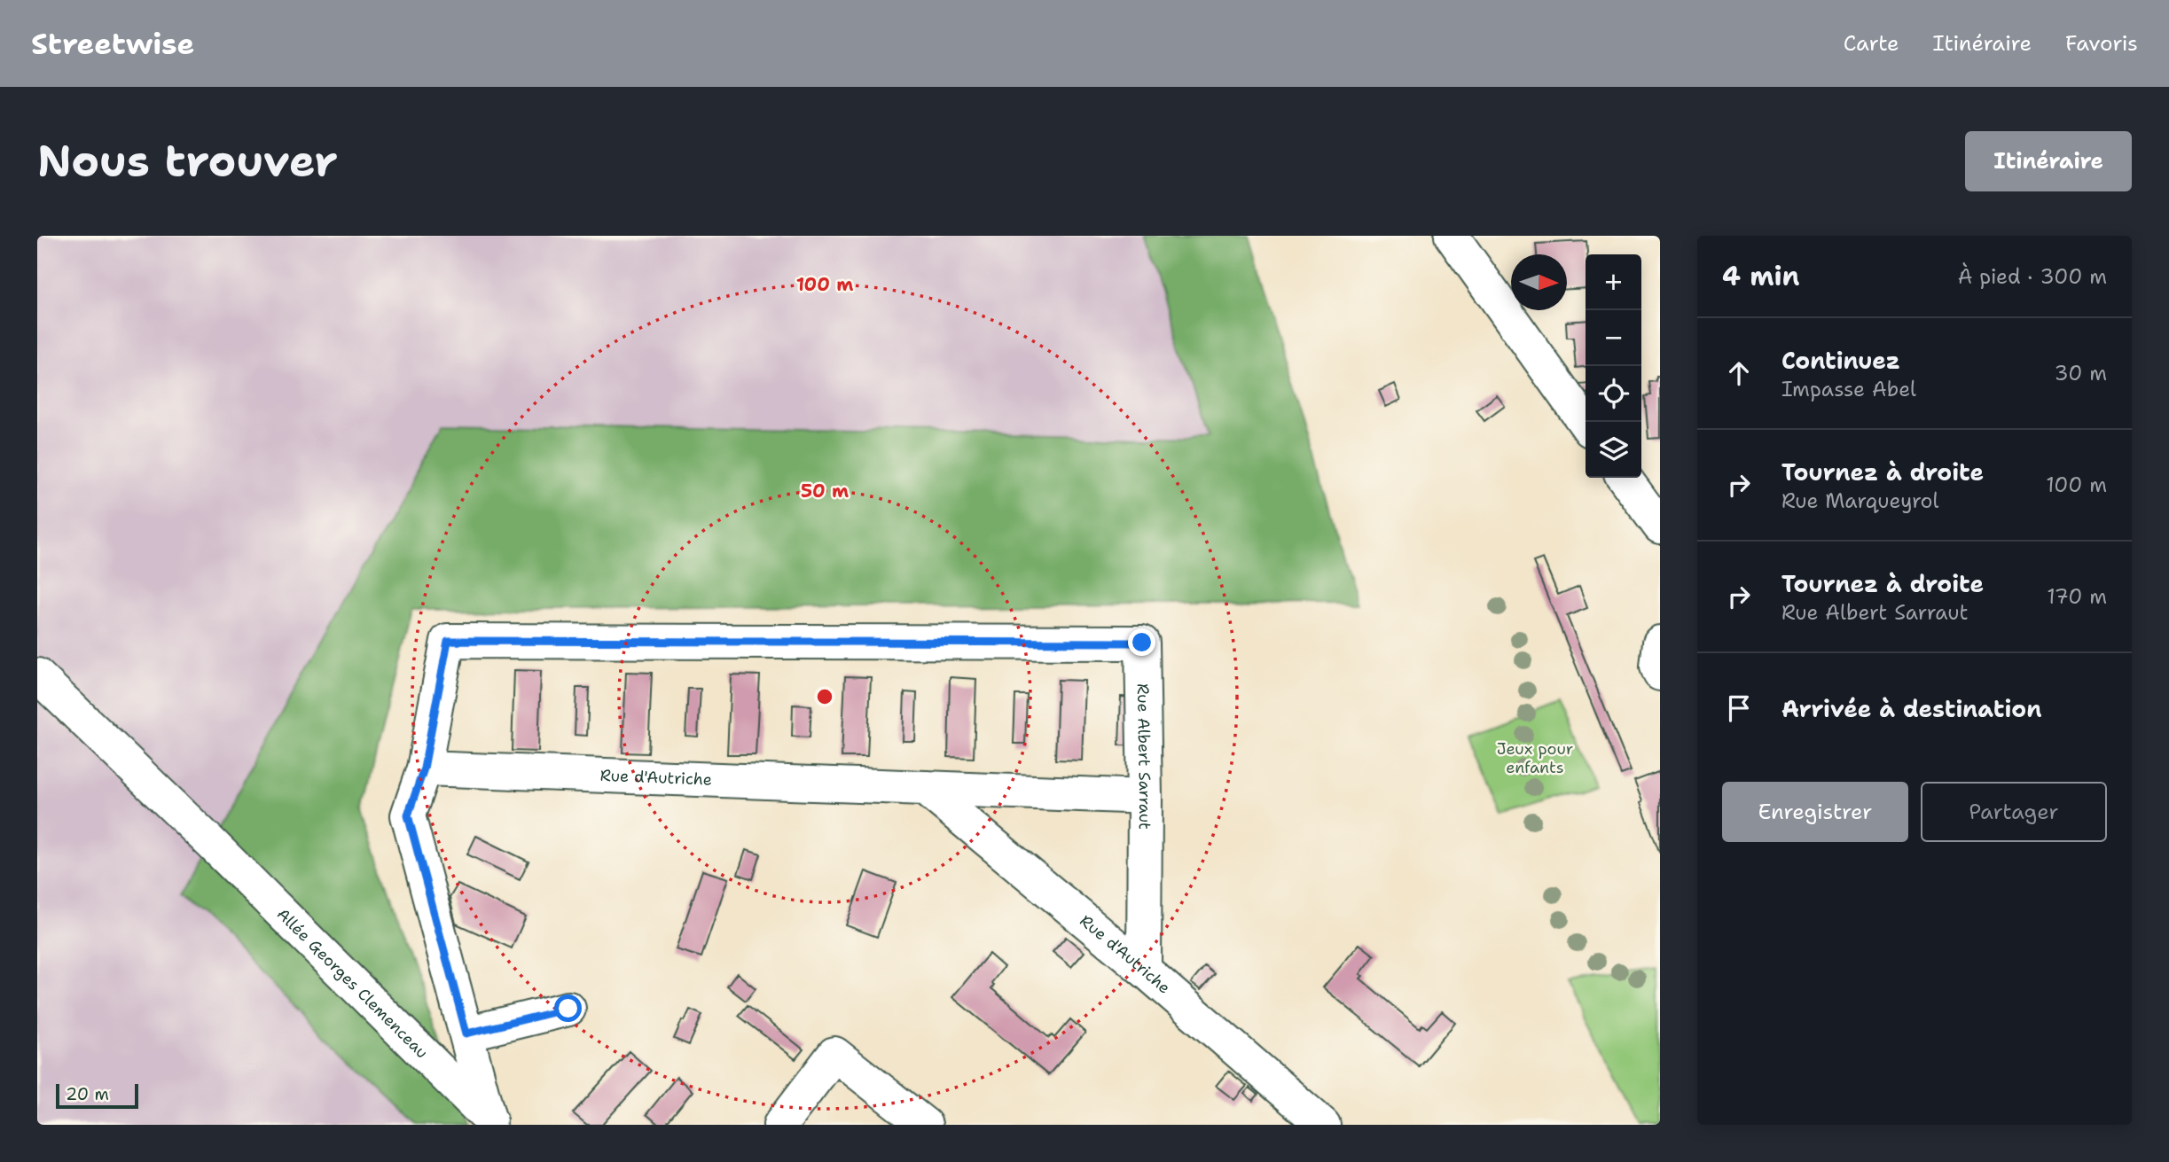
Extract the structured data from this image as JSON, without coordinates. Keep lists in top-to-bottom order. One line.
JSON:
{"streets":{"street":["Rue Albert Sarraut","Rue d'Autriche","Allée Georges Clemenceau"]},"crossings":[["Rue Albert Sarraut","Rue d'Autriche"]],"parks":["Jeux pour enfants"],"scale_bar":"20 m","north":"right","page":{"header":"Streetwise","nav":["Carte","Itinéraire","Favoris"],"buttons":["Itinéraire",["Enregistrer","Partager"]],"title":"Nous trouver","heading":["4 min","À pied · 300 m"],"map_buttons":["+","−"],"list":[["Continuez","Impasse Abel","30 m"],["Tournez à droite","Rue Marqueyrol","100 m"],["Tournez à droite","Rue Albert Sarraut","170 m"],"Arrivée à destination"],"scale":"20 m"},"rings":["100 m","50 m"]}
